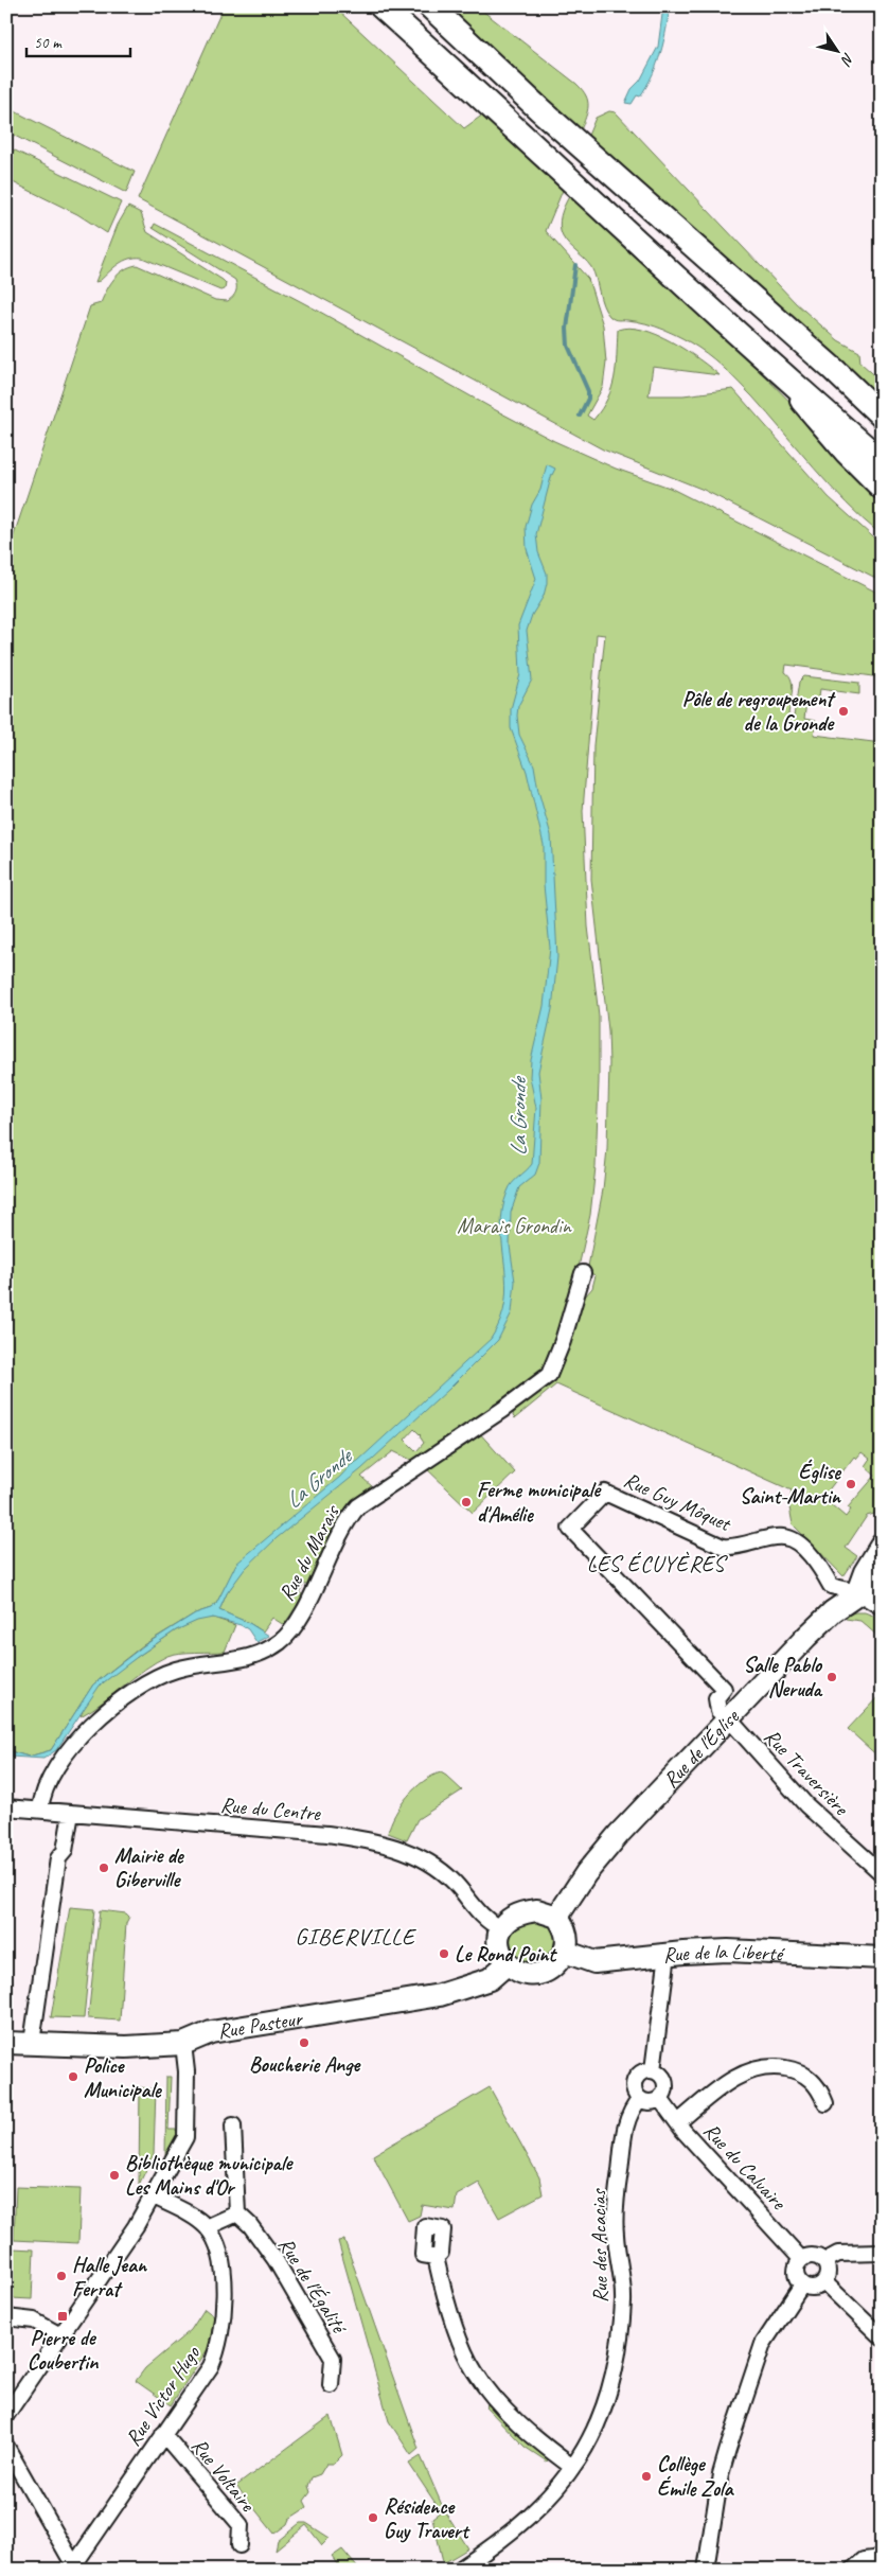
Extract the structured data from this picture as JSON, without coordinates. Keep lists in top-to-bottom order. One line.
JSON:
{"streets":{"street":["Rue Guy Môquet","Rue du Marais","Rue de l'Église","Rue Traversière","Rue du Centre","Rue de la Liberté","Rue Pasteur","Rue du Calvaire","Rue des Acacias","Rue de l'Égalité","Rue Victor Hugo","Rue Voltaire"]},"crossings":[["Rue Guy Môquet","Rue de l'Église"],["Rue Guy Môquet","Rue Traversière"],["Rue du Marais","Rue du Centre"],["Rue de l'Église","Rue Traversière"],["Rue de l'Église","Rue du Centre"],["Rue de l'Église","Rue de la Liberté"],["Rue de l'Église","Rue Pasteur"],["Rue du Centre","Rue de la Liberté"],["Rue du Centre","Rue Pasteur"],["Rue de la Liberté","Rue Pasteur"],["Rue du Calvaire","Rue des Acacias"],["Rue Victor Hugo","Rue Voltaire"]],"districts":["LES ÉCUYÈRES","GIBERVILLE"],"water":["La Gronde"],"parks":["Marais Grondin"],"places":{"other":["Pôle de regroupement de la Gronde","Église Saint-Martin","Ferme municipale d'Amélie","Salle Pablo Neruda","Mairie de Giberville","Le Rond Point","Boucherie Ange","Police Municipale","Bibliothèque municipale Les Mains d'Or","Halle Jean Ferrat","Collège Émile Zola","Résidence Guy Travert"],"transit":["Pierre de Coubertin"]},"scale_bar":"50 m","north":"bottom right"}
